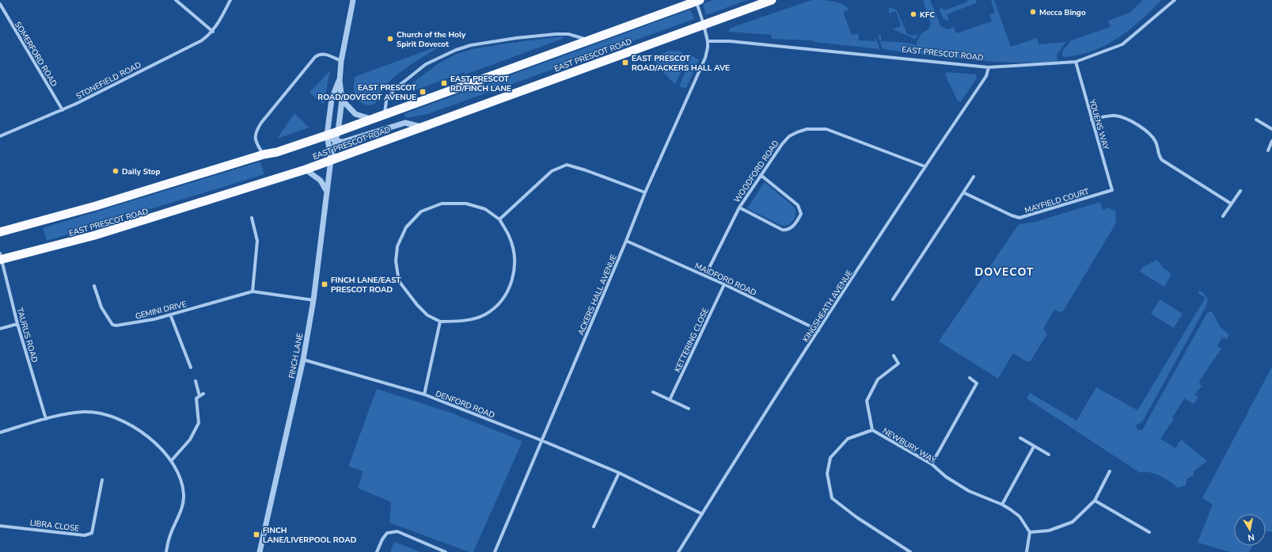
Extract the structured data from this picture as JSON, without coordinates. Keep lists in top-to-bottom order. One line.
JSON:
{"streets":{"highway":["EAST PRESCOT ROAD"],"street":["SOMERFORD ROAD","STONEFIELD ROAD","YOUENS WAY","WOODFORD ROAD","MAYFIELD COURT","MAIDFORD ROAD","ACKERS HALL AVENUE","KINGSHEATH AVENUE","GEMINI DRIVE","TAURUS ROAD","KETTERING CLOSE","FINCH LANE","DENFORD ROAD","NEWBURY WAY","LIBRA CLOSE"]},"crossings":[["EAST PRESCOT ROAD","YOUENS WAY"],["EAST PRESCOT ROAD","ACKERS HALL AVENUE"],["EAST PRESCOT ROAD","KINGSHEATH AVENUE"],["EAST PRESCOT ROAD","TAURUS ROAD"],["EAST PRESCOT ROAD","FINCH LANE"],["SOMERFORD ROAD","STONEFIELD ROAD"],["YOUENS WAY","MAYFIELD COURT"],["WOODFORD ROAD","MAIDFORD ROAD"],["WOODFORD ROAD","KINGSHEATH AVENUE"],["MAIDFORD ROAD","ACKERS HALL AVENUE"],["MAIDFORD ROAD","KINGSHEATH AVENUE"],["MAIDFORD ROAD","KETTERING CLOSE"],["ACKERS HALL AVENUE","DENFORD ROAD"],["KINGSHEATH AVENUE","DENFORD ROAD"],["GEMINI DRIVE","FINCH LANE"],["FINCH LANE","DENFORD ROAD"]],"districts":["DOVECOT"],"places":{"other":["Mecca Bingo","KFC","Church of the Holy Spirit Dovecot","Daily Stop"],"transit":["EAST PRESCOT ROAD/ACKERS HALL AVE","EAST PRESCOT RD/FINCH LANE","EAST PRESCOT ROAD/DOVECOT AVENUE","FINCH LANE/EAST PRESCOT ROAD","FINCH LANE/LIVERPOOL ROAD"]},"north":"bottom"}
